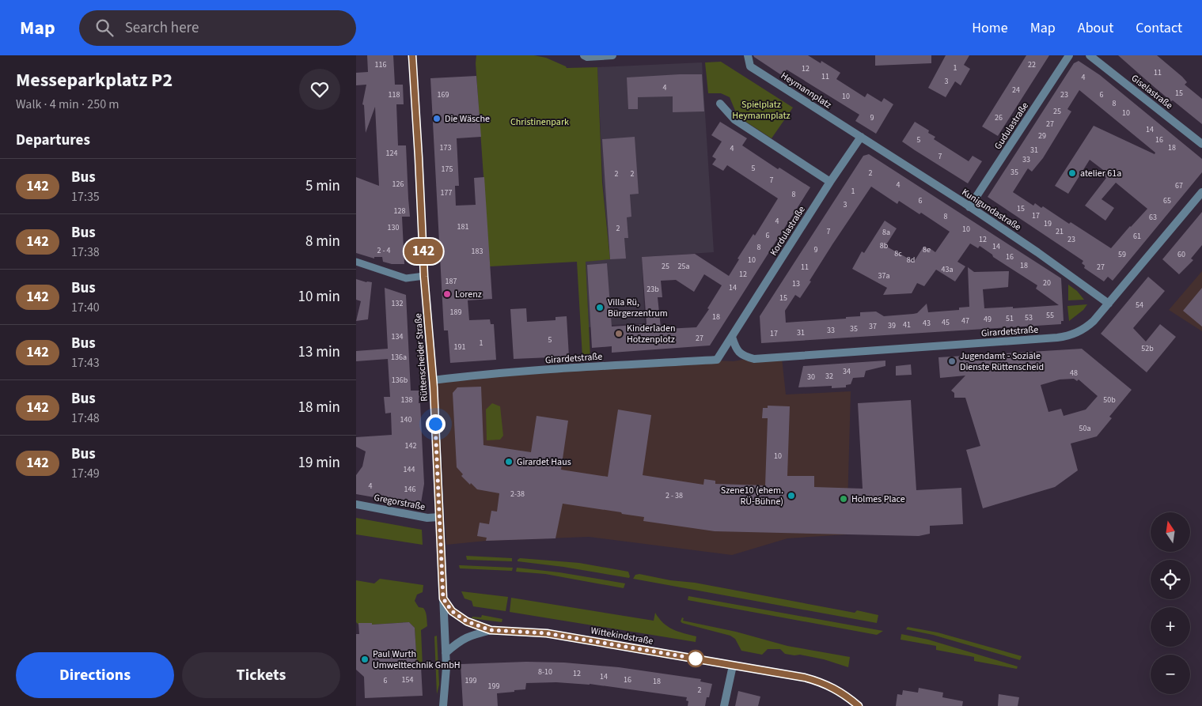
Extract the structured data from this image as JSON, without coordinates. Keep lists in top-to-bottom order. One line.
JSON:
{"streets":{"street":["Heymannplatz","Giselastraße","Gudulastraße","Kunigundastraße","Kordulastraße","Girardetstraße","Rüttenscheider Straße","Gregorstraße","Wittekindstraße"]},"crossings":[["Heymannplatz","Kunigundastraße"],["Heymannplatz","Kordulastraße"],["Gudulastraße","Kunigundastraße"],["Kunigundastraße","Kordulastraße"],["Kunigundastraße","Girardetstraße"],["Kordulastraße","Girardetstraße"],["Girardetstraße","Rüttenscheider Straße"],["Rüttenscheider Straße","Gregorstraße"],["Rüttenscheider Straße","Wittekindstraße"]],"parks":["Spielplatz Heymannplatz","Christinenpark"],"places":["Die Wäsche","atelier 61a","Lorenz","Villa Rü, Bürgerzentrum","Kinderladen Hotzenplotz","Jugendamt - Soziale Dienste Rüttenscheid","Girardet Haus","Szene10 (ehem. RÜ-Bühne)","Holmes Place","Paul Wurth Umwelttechnik GmbH"],"lines":["bus line 142"],"house_numbers":["116","22","1","12","11","11","4","3","4","24","15","118","169","23","6","10","8","25","10","9","26","27","14","29","5","16","173","18","4","31","124","7","33","5","175","35","2","2","2","7","126","4","67","1","177","8","6","65","3","15","128","17","8","63","4","19","181","130","2","10","7","21","8a","6","61","12","23","8b","14","8","9","8e","2 - 4","183","8c","59","60","16","10","8d","18","25","25a","11","27","43a","12","37a","187","20","13","14","23b","15","132","54","189","55","18","53","51","49","47","45","43","41","39","37","35","33","31","17","134","27","5","1","191","52b","136a","34","48","32","30","136b","138","50b","140","50a","142","10","144","4","146","2-38","2 - 38","8-10","12","14","154","16","6","199","18","199","2"],"north":"top","page":{"header":"Map","search":"Search here","nav":["Home","Map","About","Contact"],"heading":[["Messeparkplatz P2","Walk · 4 min · 250 m"],"Departures"],"on_map":"142","list":[{"mark":"142","name":"Bus","note":"17:35","value":"5 min"},{"mark":"142","name":"Bus","note":"17:38","value":"8 min"},{"mark":"142","name":"Bus","note":"17:40","value":"10 min"},{"mark":"142","name":"Bus","note":"17:43","value":"13 min"},{"mark":"142","name":"Bus","note":"17:48","value":"18 min"},{"mark":"142","name":"Bus","note":"17:49","value":"19 min"}],"map_buttons":["+","−"],"buttons":["Directions","Tickets"]}}
